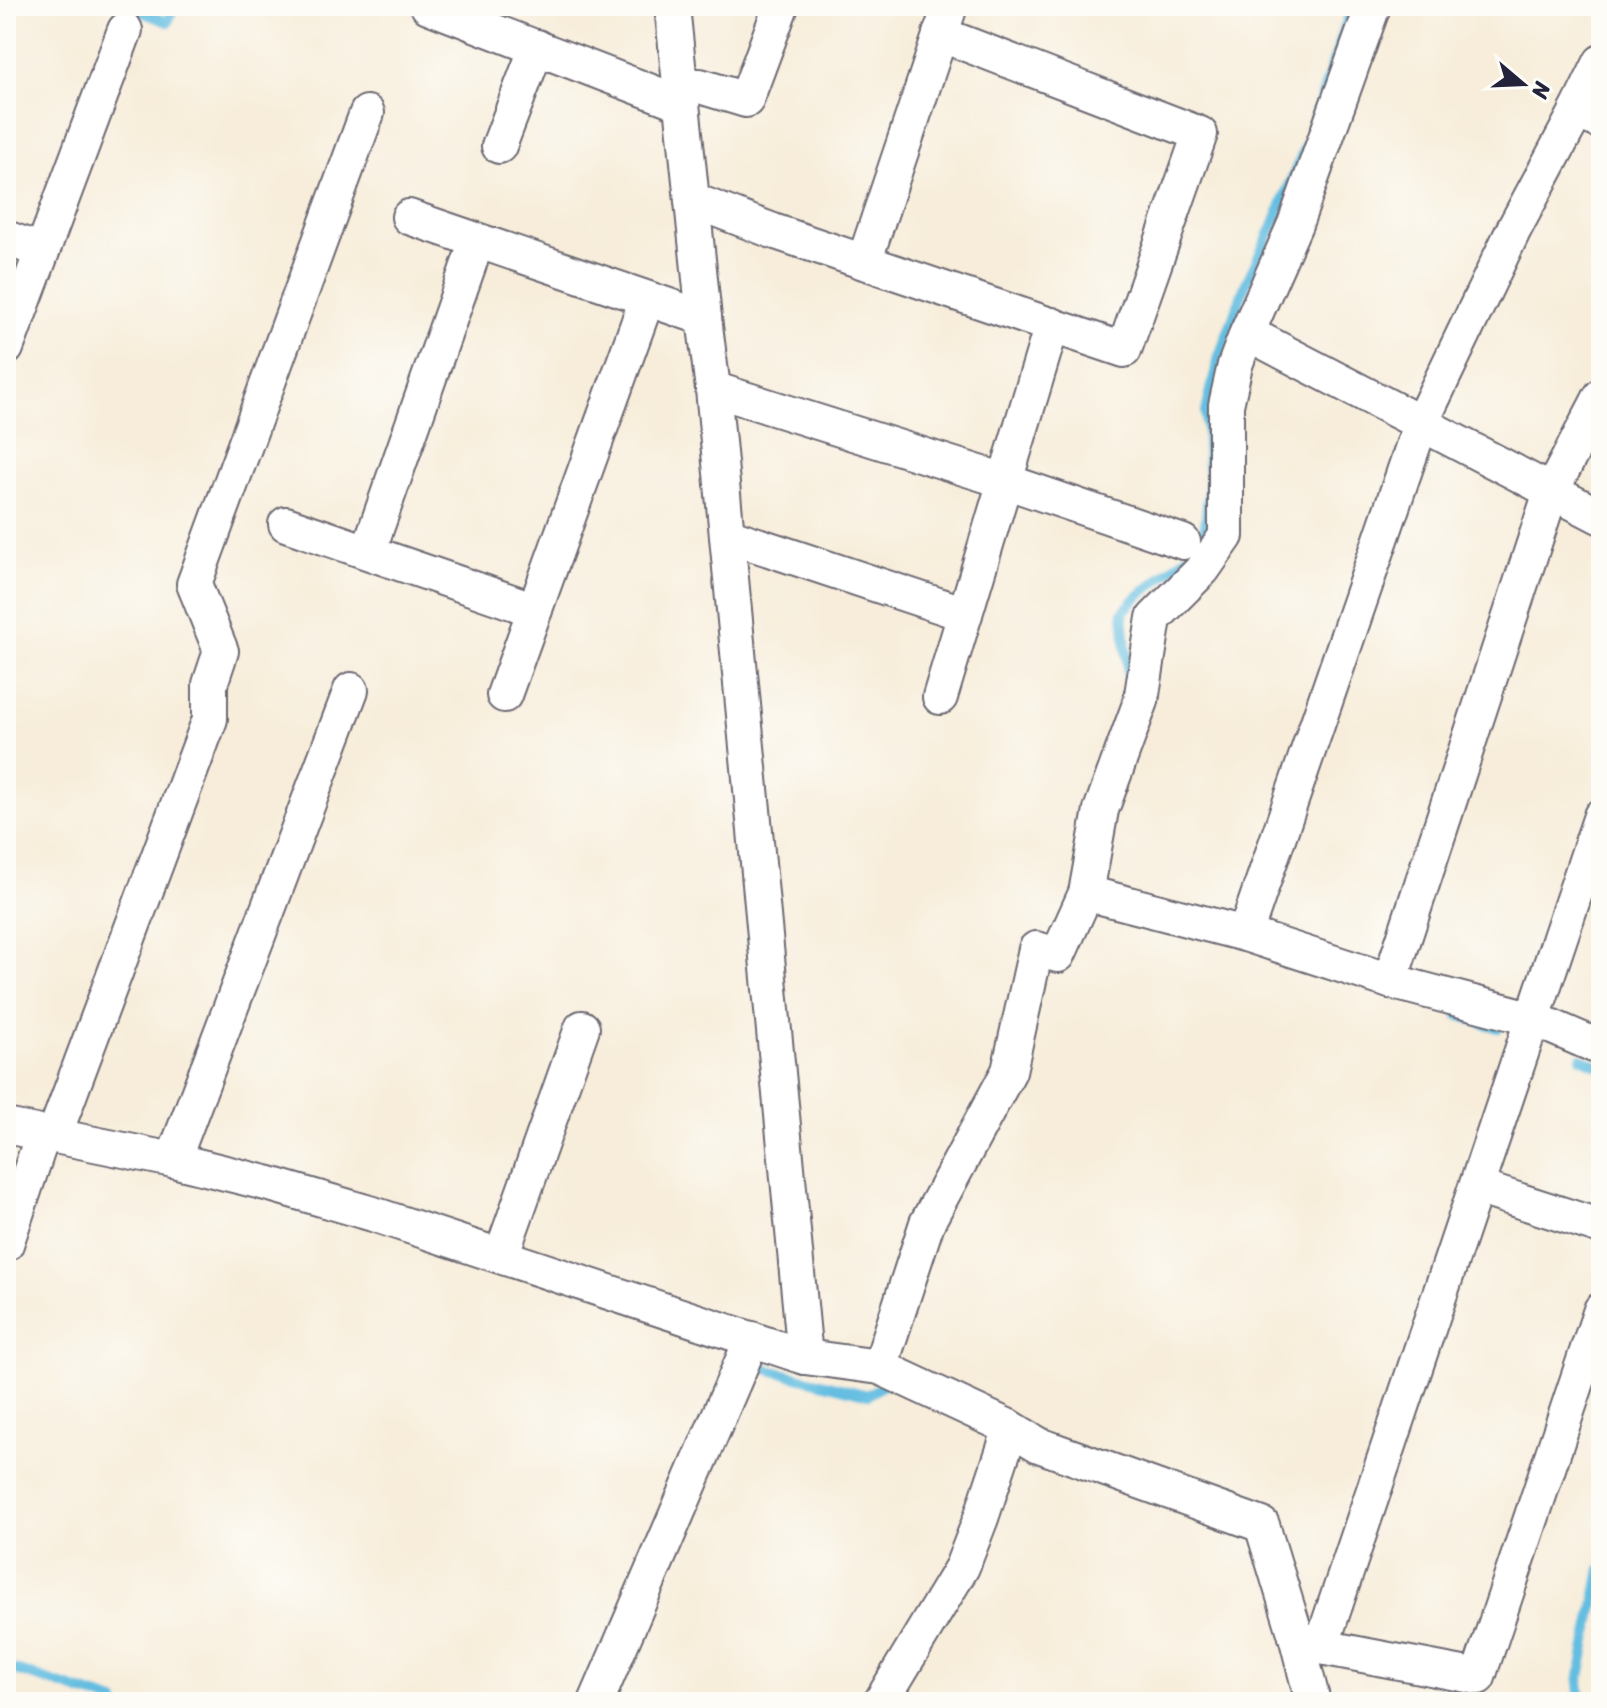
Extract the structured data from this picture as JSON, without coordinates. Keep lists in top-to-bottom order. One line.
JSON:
{"north":"right"}
